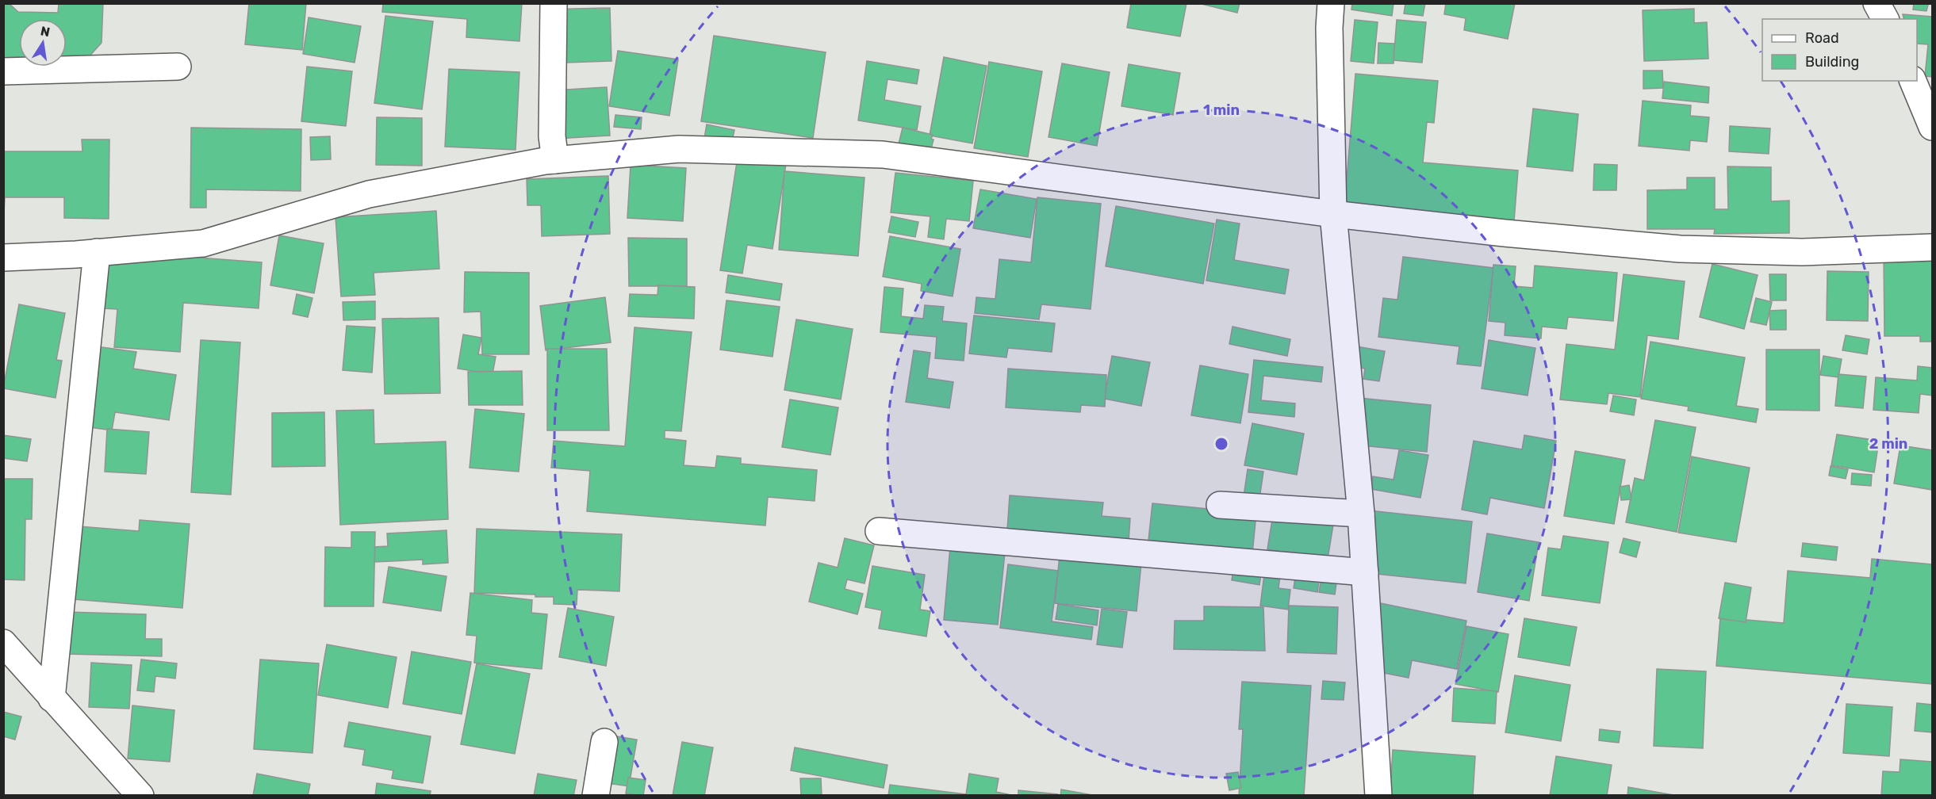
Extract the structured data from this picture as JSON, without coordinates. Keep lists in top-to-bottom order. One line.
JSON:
{"legend":["Road","Building"],"north":"top","rings":["1 min","2 min"]}
